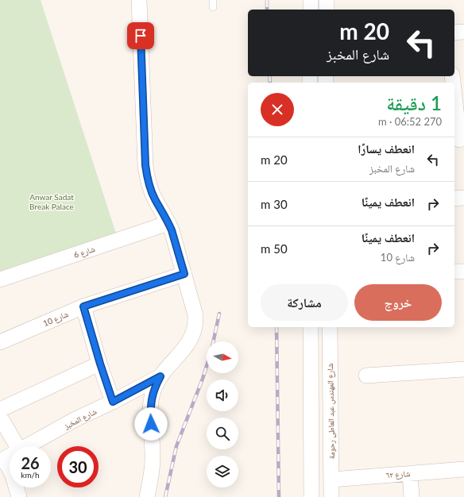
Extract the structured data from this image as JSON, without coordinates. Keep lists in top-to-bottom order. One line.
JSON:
{"streets":{"street":["شارع 6","شارع 10","شارع المهندس عبد العاطى رحومة","شارع المخبز","شارع ٦٢"]},"crossings":[["شارع المهندس عبد العاطى رحومة","شارع ٦٢"]],"parks":["Anwar Sadat Break Palace"],"north":"right","page":{"turn":["20 m","شارع المخبز"],"heading":["1 دقيقة","270 m · 06:52"],"list":[{"name":"انعطف يسارًا","note":"شارع المخبز","value":"20 m"},{"name":"انعطف يمينًا","value":"30 m"},{"name":"انعطف يمينًا","note":"شارع 10","value":"50 m"}],"buttons":["خروج","مشاركة"],"speed":"26 km/h","limit":"30"}}
